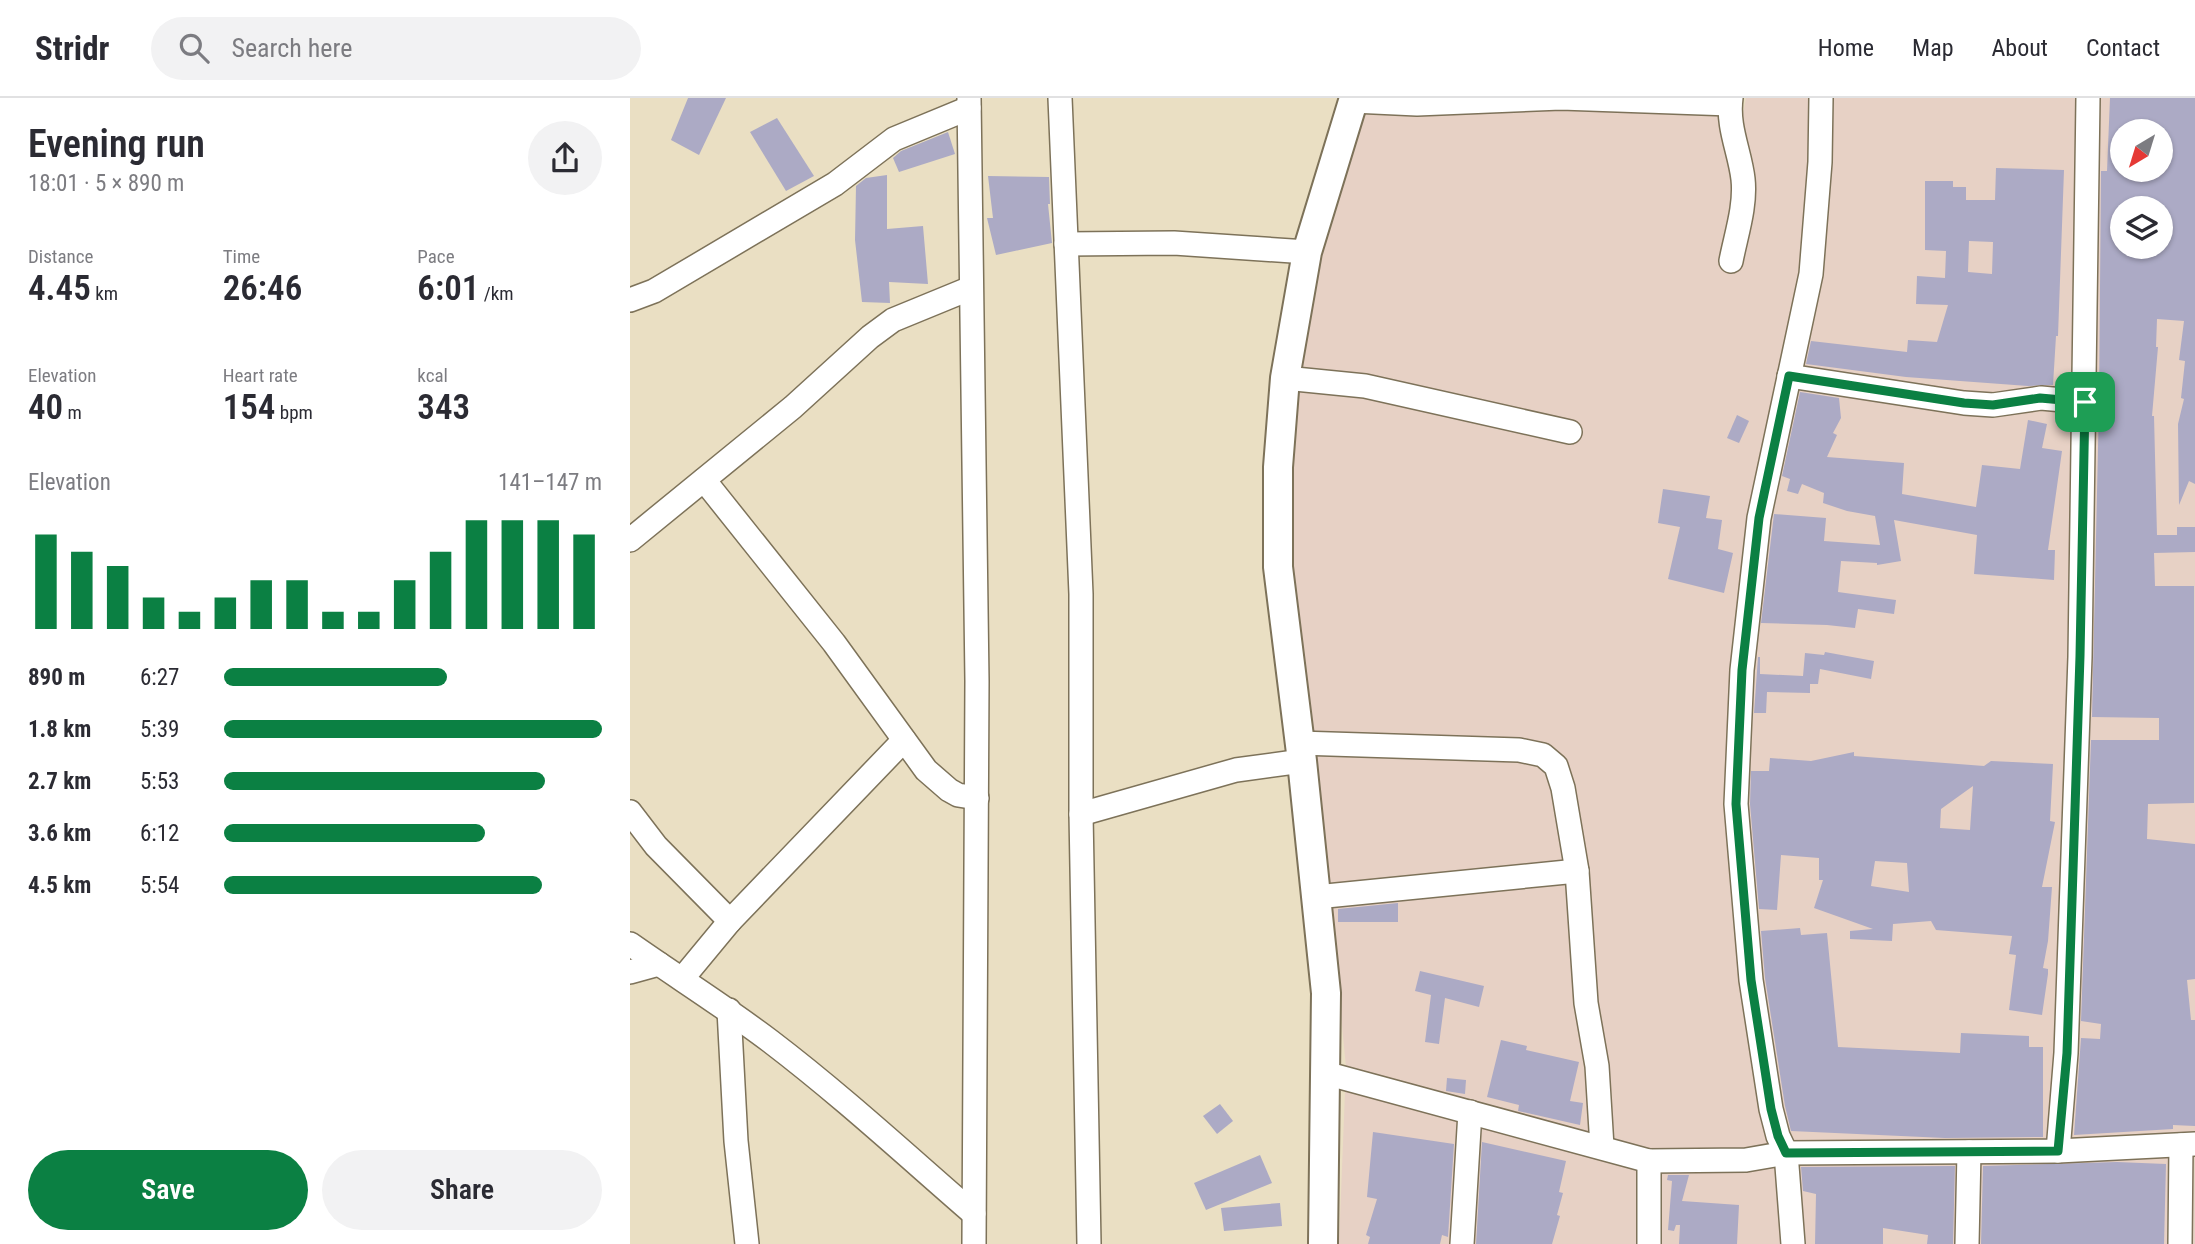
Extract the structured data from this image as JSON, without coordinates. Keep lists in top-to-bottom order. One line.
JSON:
{"north":"bottom left","page":{"header":"Stridr","search":"Search here","nav":["Home","Map","About","Contact"],"heading":["Evening run","18:01 · 5 × 890 m"],"stats":[["Distance","4.45 km"],["Time","26:46"],["Pace","6:01 /km"],["Elevation","40 m"],["Heart rate","154 bpm"],["kcal","343"]],"chart":["Elevation","141–147 m"],"list":[{"name":"890 m","note":"6:27"},{"name":"1.8 km","note":"5:39"},{"name":"2.7 km","note":"5:53"},{"name":"3.6 km","note":"6:12"},{"name":"4.5 km","note":"5:54"}],"buttons":["Save","Share"]}}
